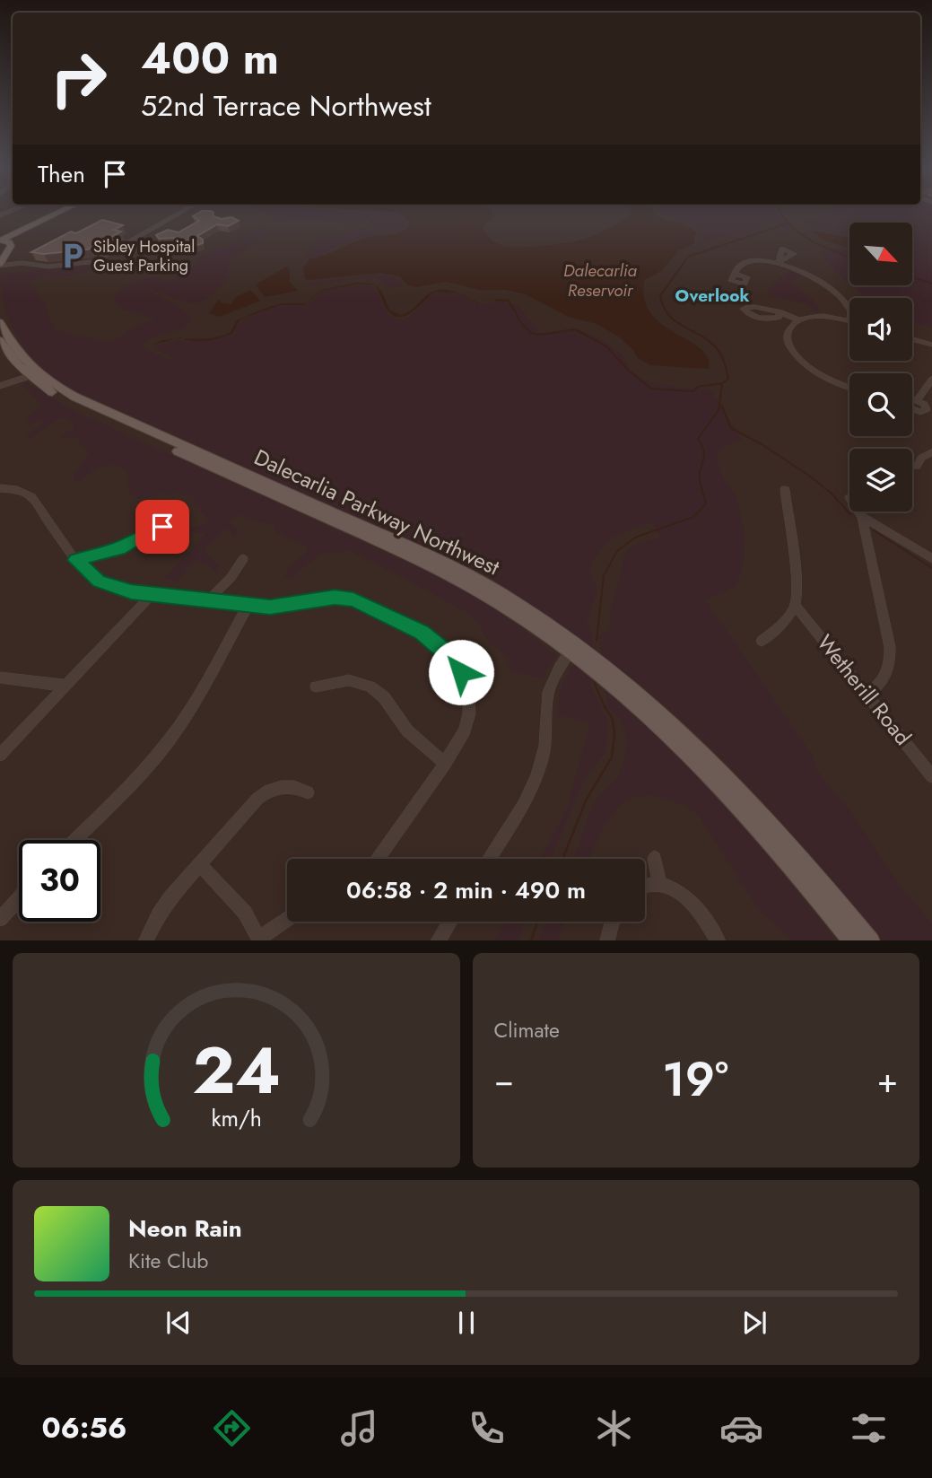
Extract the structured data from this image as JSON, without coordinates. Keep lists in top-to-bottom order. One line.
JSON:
{"streets":{"main road":["Dalecarlia Parkway Northwest"],"street":["Wetherill Road"]},"districts":["Overlook"],"water":["Dalecarlia Reservoir"],"places":{"parking":["Sibley Hospital Guest Parking"]},"north":"bottom right","page":{"turn":["400 m","52nd Terrace Northwest"],"then":"Then","limit":"30","trip":"06:58 · 2 min · 490 m","tile":"Climate","heat":["−","19°","+"],"song":["Neon Rain","Kite Club"],"tabs":"06:56","gauge":["24","km/h"]}}
